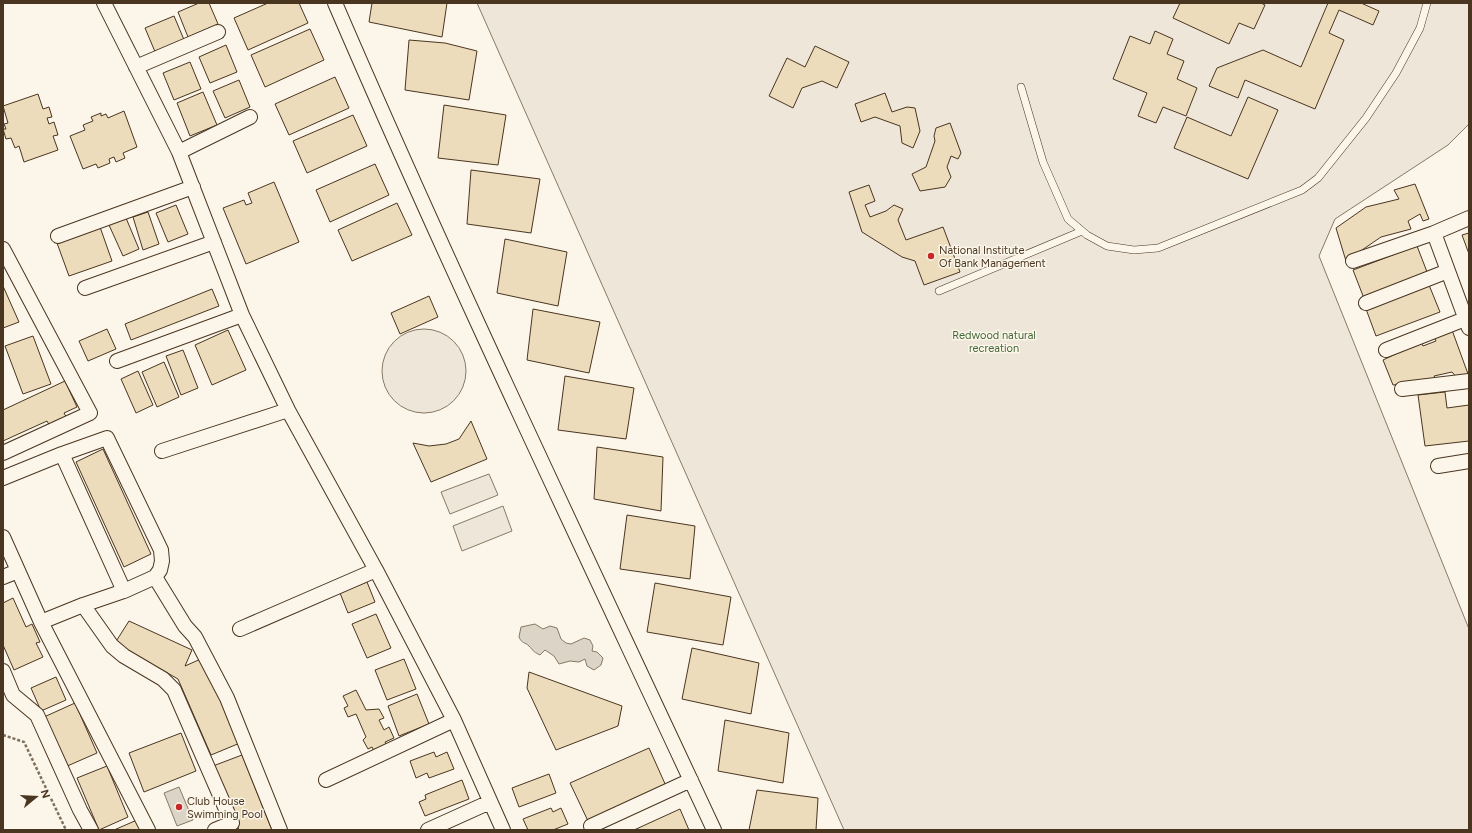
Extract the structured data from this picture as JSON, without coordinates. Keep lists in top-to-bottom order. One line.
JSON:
{"parks":["Redwood natural recreation"],"places":["National Institute Of Bank Management","Club House Swimming Pool"],"north":"right"}
